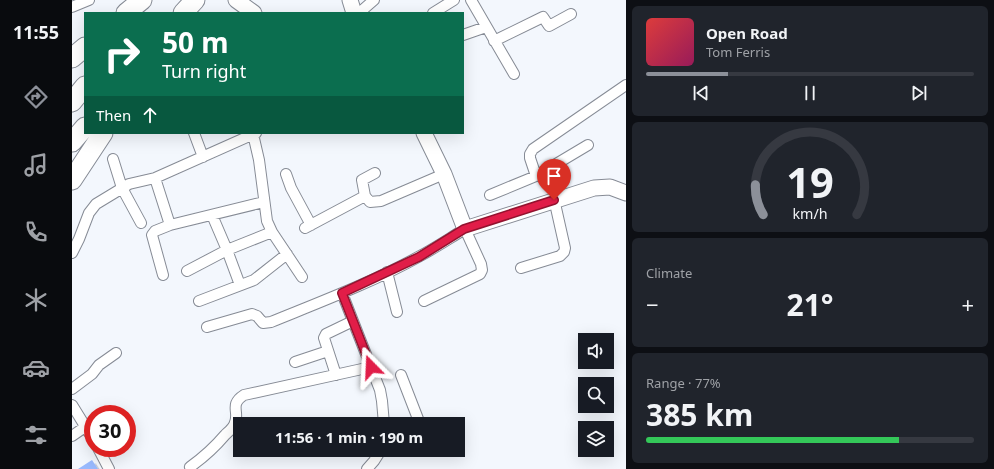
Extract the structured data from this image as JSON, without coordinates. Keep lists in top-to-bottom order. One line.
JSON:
{"page":{"tabs":"11:55","turn":["50 m","Turn right"],"song":["Open Road","Tom Ferris"],"then":"Then","tile":["Climate",["Range · 77%","385 km"]],"heat":["−","21°","+"],"limit":"30","trip":"11:56 · 1 min · 190 m","gauge":["19","km/h"]}}
